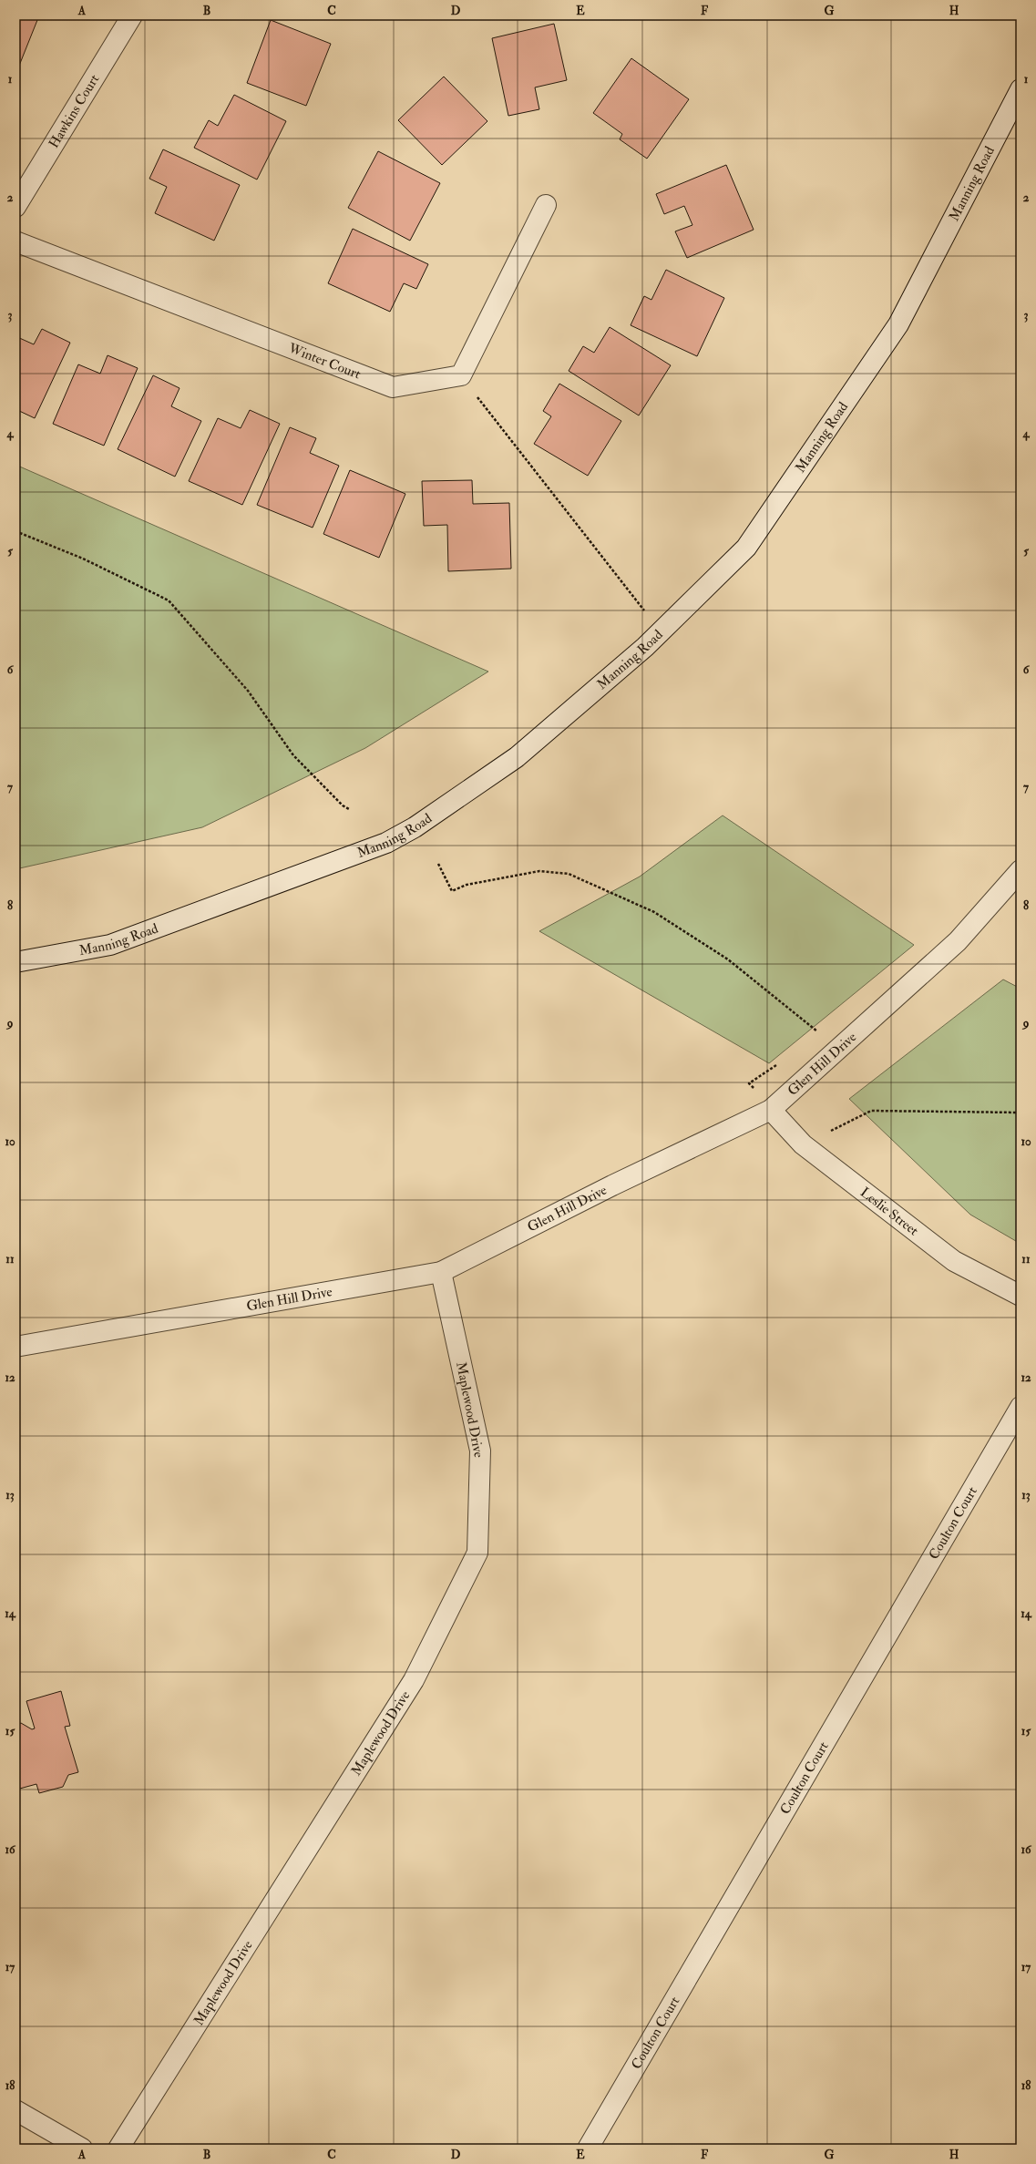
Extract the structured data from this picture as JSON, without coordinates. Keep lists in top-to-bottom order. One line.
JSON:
{"streets":{"street":["Hawkins Court","Manning Road","Winter Court","Glen Hill Drive","Leslie Street","Maplewood Drive","Coulton Court"]},"crossings":[["Glen Hill Drive","Leslie Street"],["Glen Hill Drive","Maplewood Drive"]],"grid":{"columns":["A","B","C","D","E","F","G","H"],"rows":["1","2","3","4","5","6","7","8","9","10","11","12","13","14","15","16","17","18"]}}
